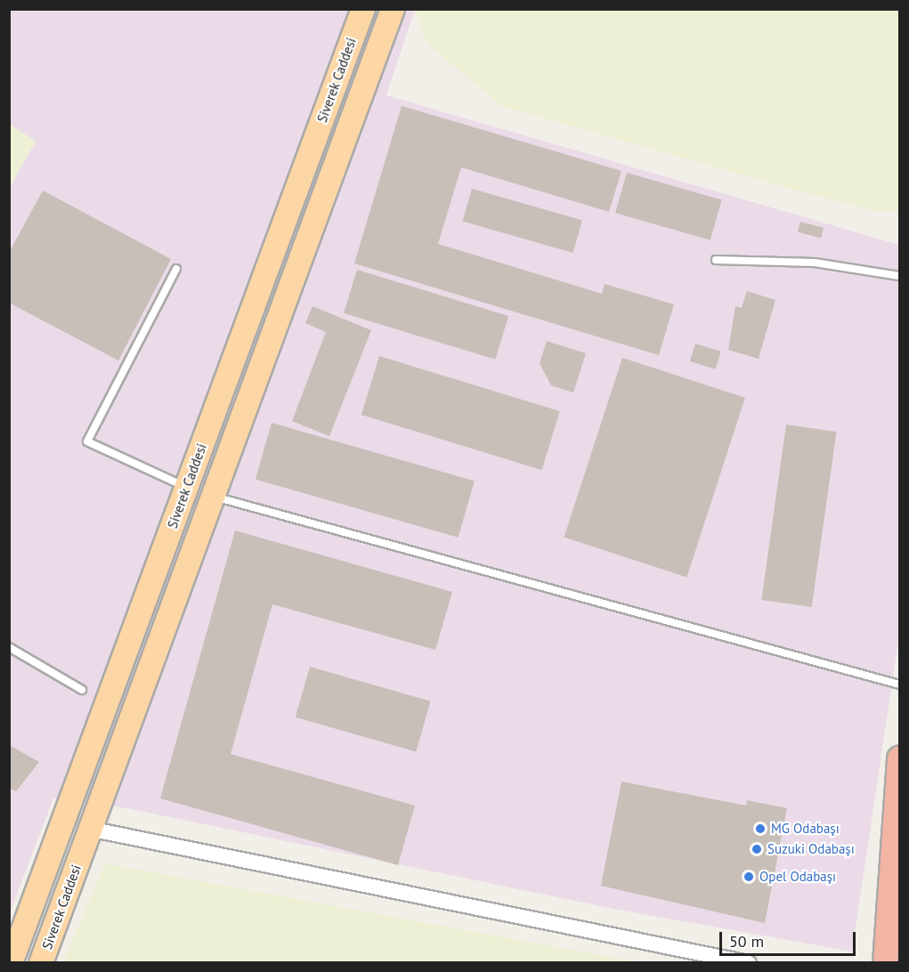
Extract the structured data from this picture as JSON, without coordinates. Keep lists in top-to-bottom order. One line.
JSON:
{"streets":{"main road":["Siverek Caddesi"]},"places":["MG Odabaşı","Suzuki Odabaşı","Opel Odabaşı"],"scale_bar":"50 m"}
